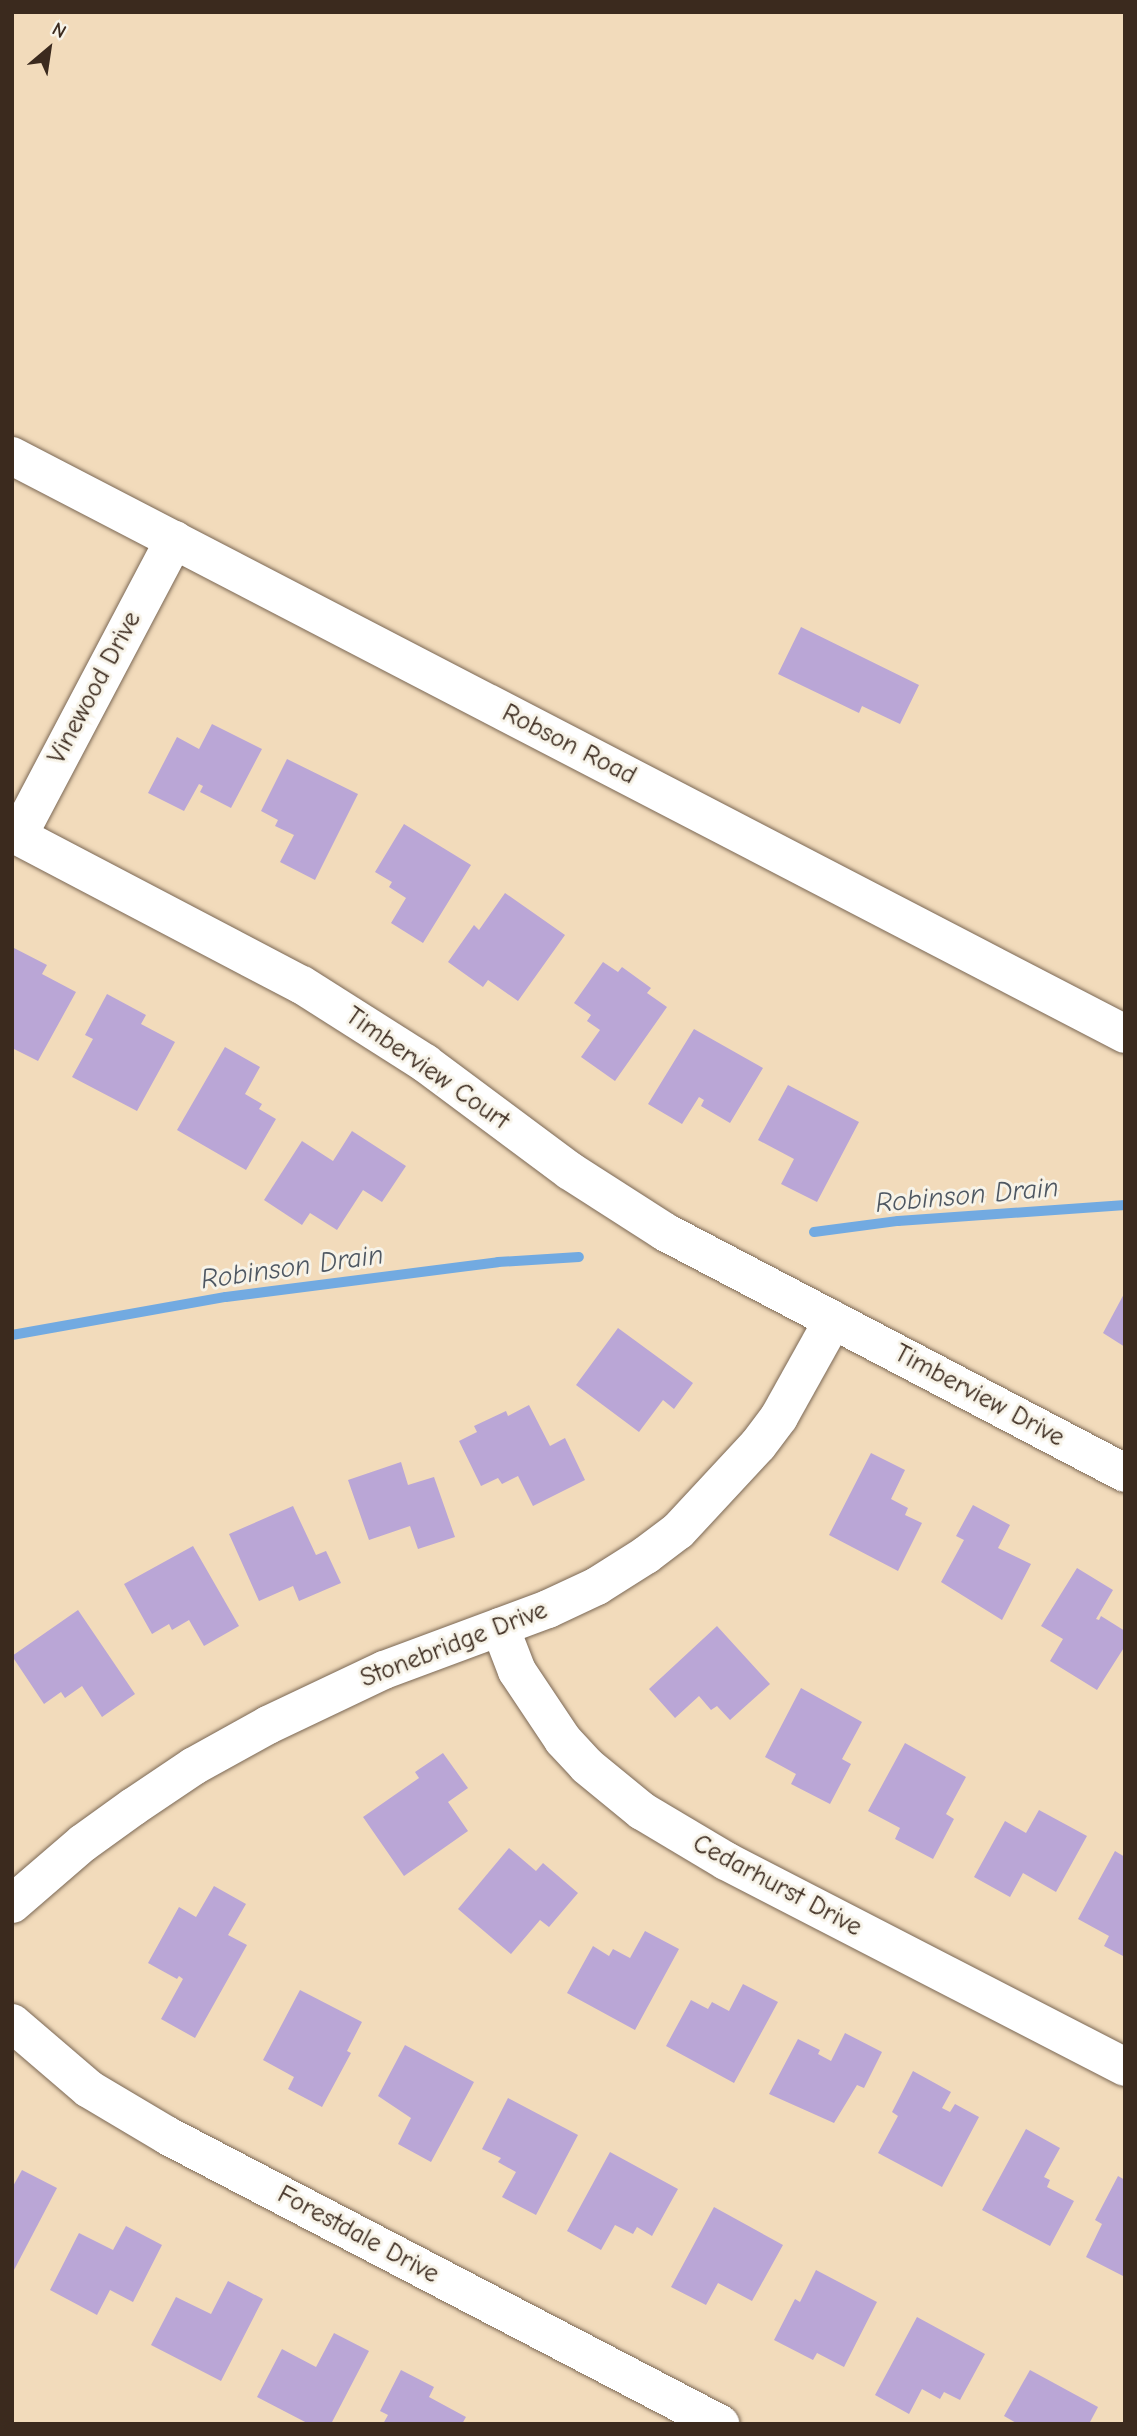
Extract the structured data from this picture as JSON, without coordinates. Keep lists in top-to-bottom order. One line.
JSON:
{"streets":{"street":["Vinewood Drive","Robson Road","Timberview Court","Timberview Drive","Stonebridge Drive","Cedarhurst Drive","Forestdale Drive"]},"crossings":[["Vinewood Drive","Robson Road"],["Vinewood Drive","Timberview Court"],["Timberview Court","Timberview Drive"],["Timberview Court","Stonebridge Drive"],["Timberview Drive","Stonebridge Drive"],["Stonebridge Drive","Cedarhurst Drive"]],"water":["Robinson Drain"],"north":"top right"}
